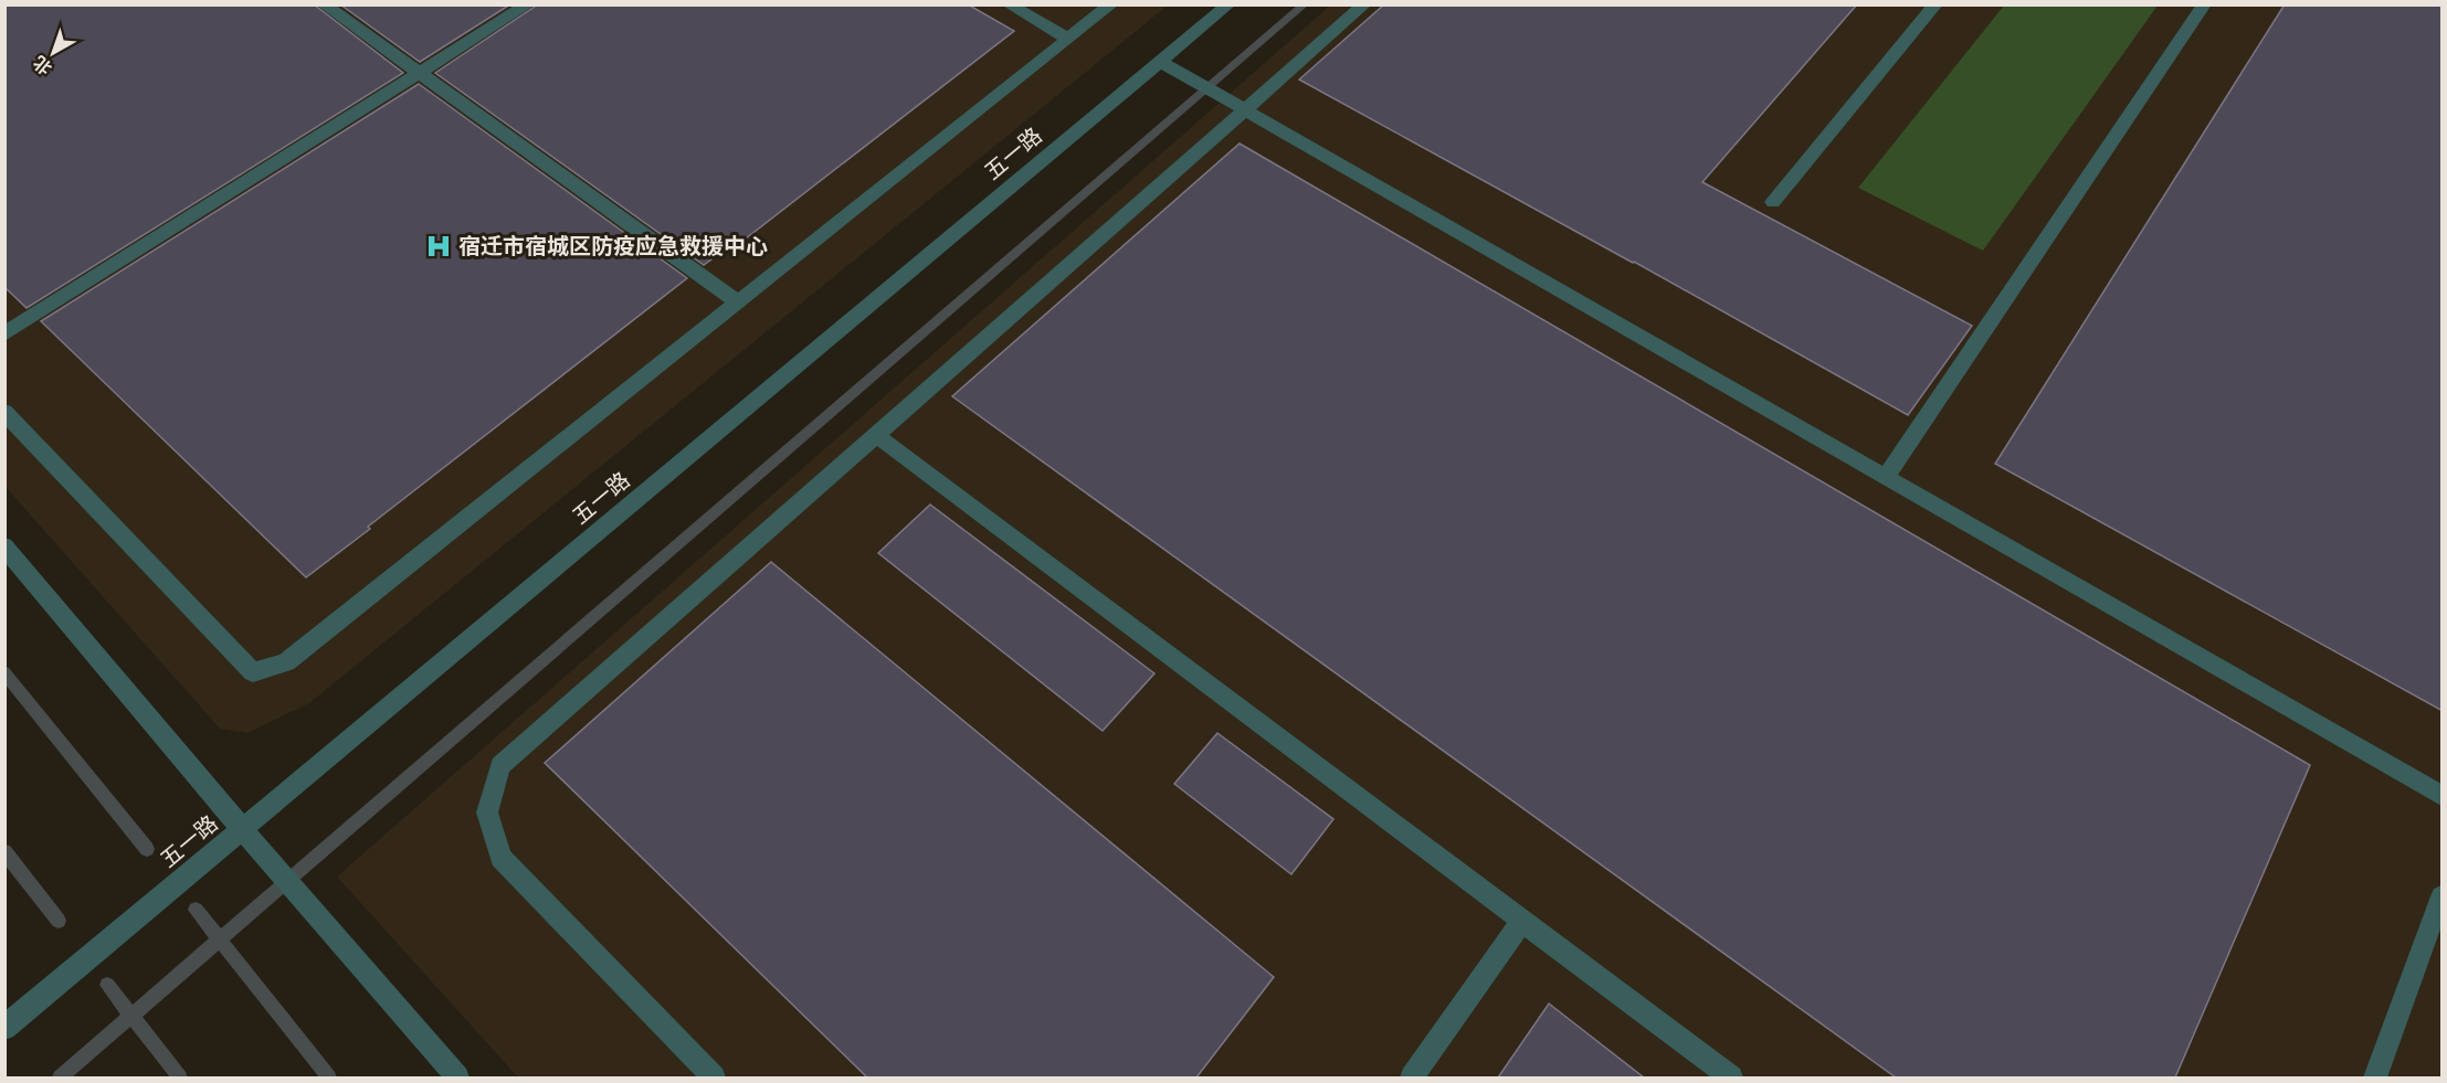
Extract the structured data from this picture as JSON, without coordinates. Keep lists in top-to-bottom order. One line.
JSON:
{"streets":{"street":["五一路"]},"places":{"hospital":["宿迁市宿城区防疫应急救援中心"]},"north":"bottom left"}
